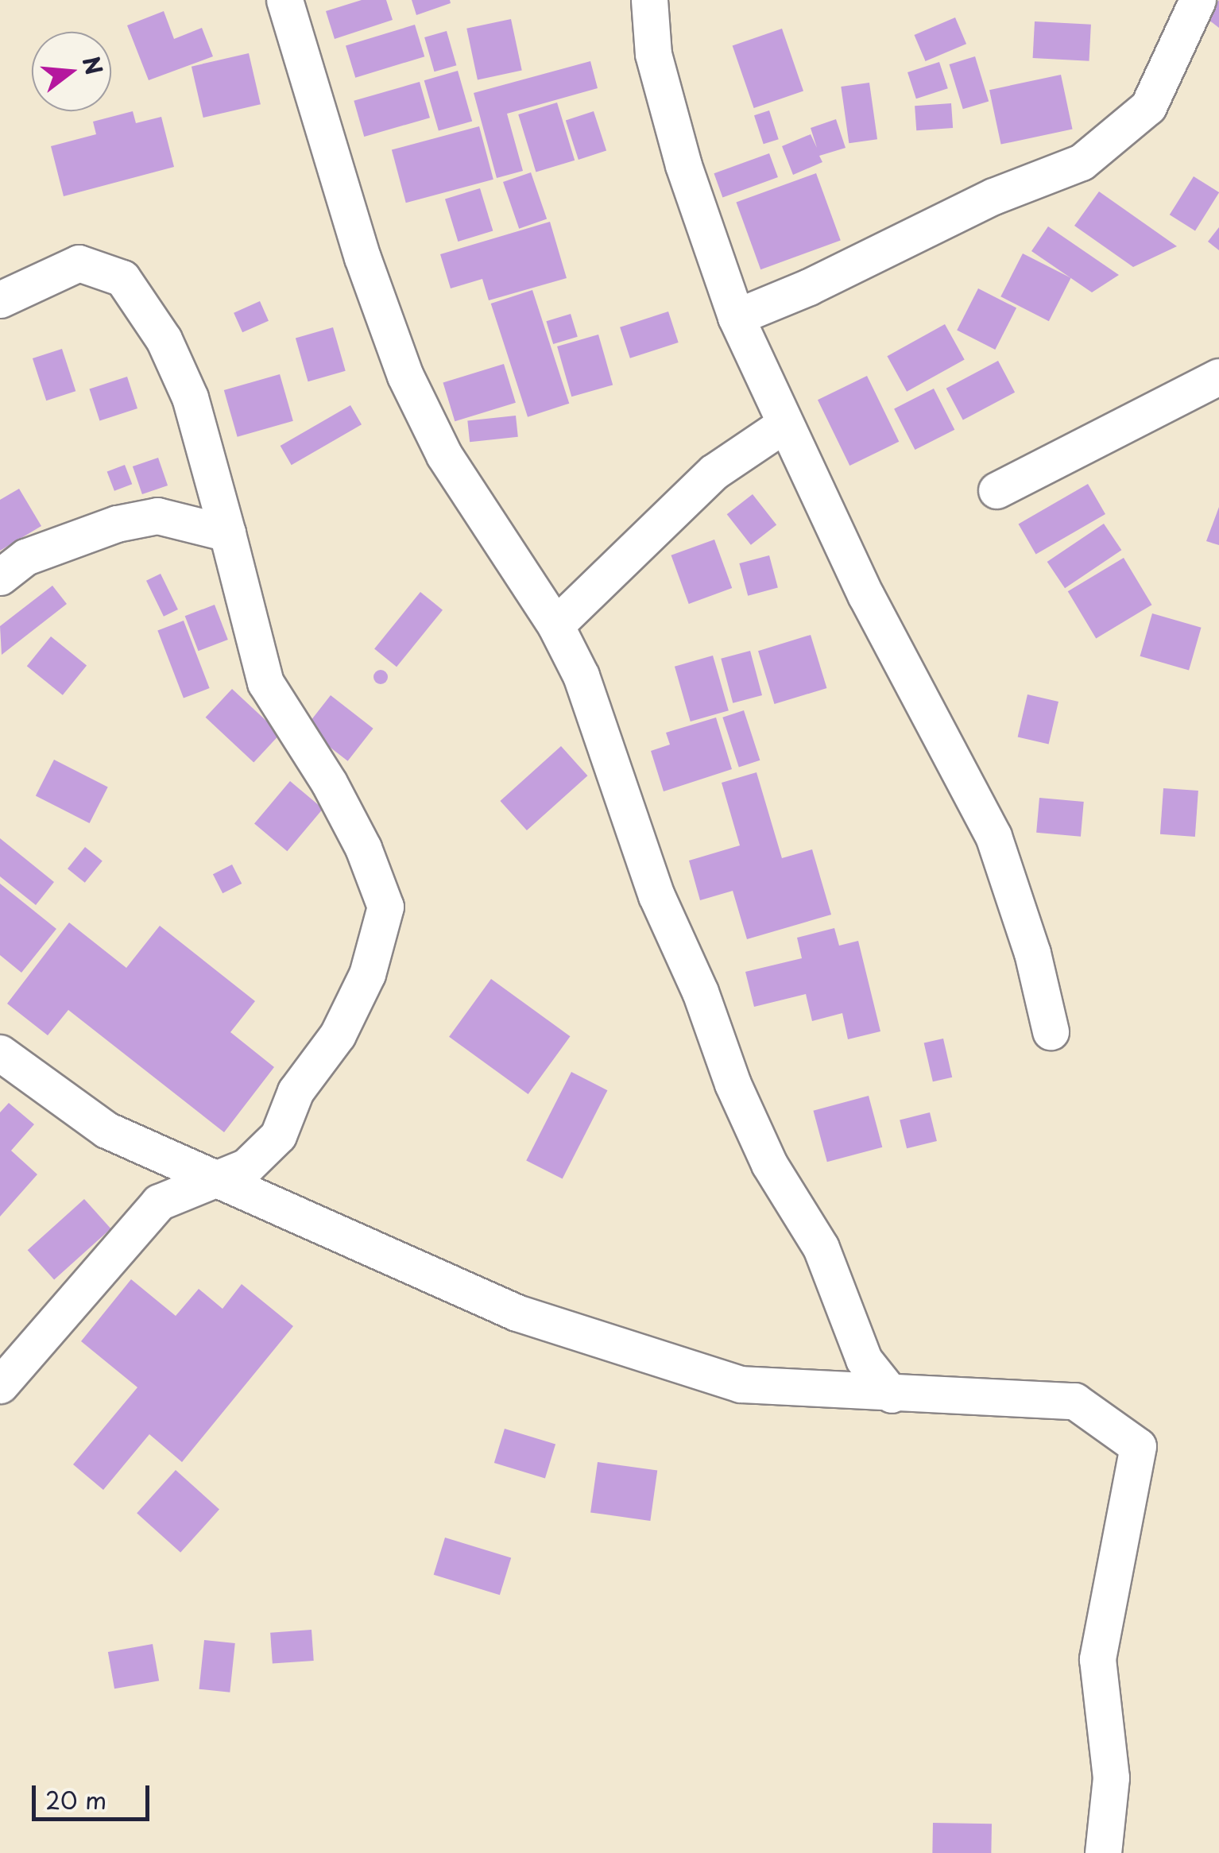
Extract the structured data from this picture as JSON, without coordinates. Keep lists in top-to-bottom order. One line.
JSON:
{"scale_bar":"20 m","north":"right"}
